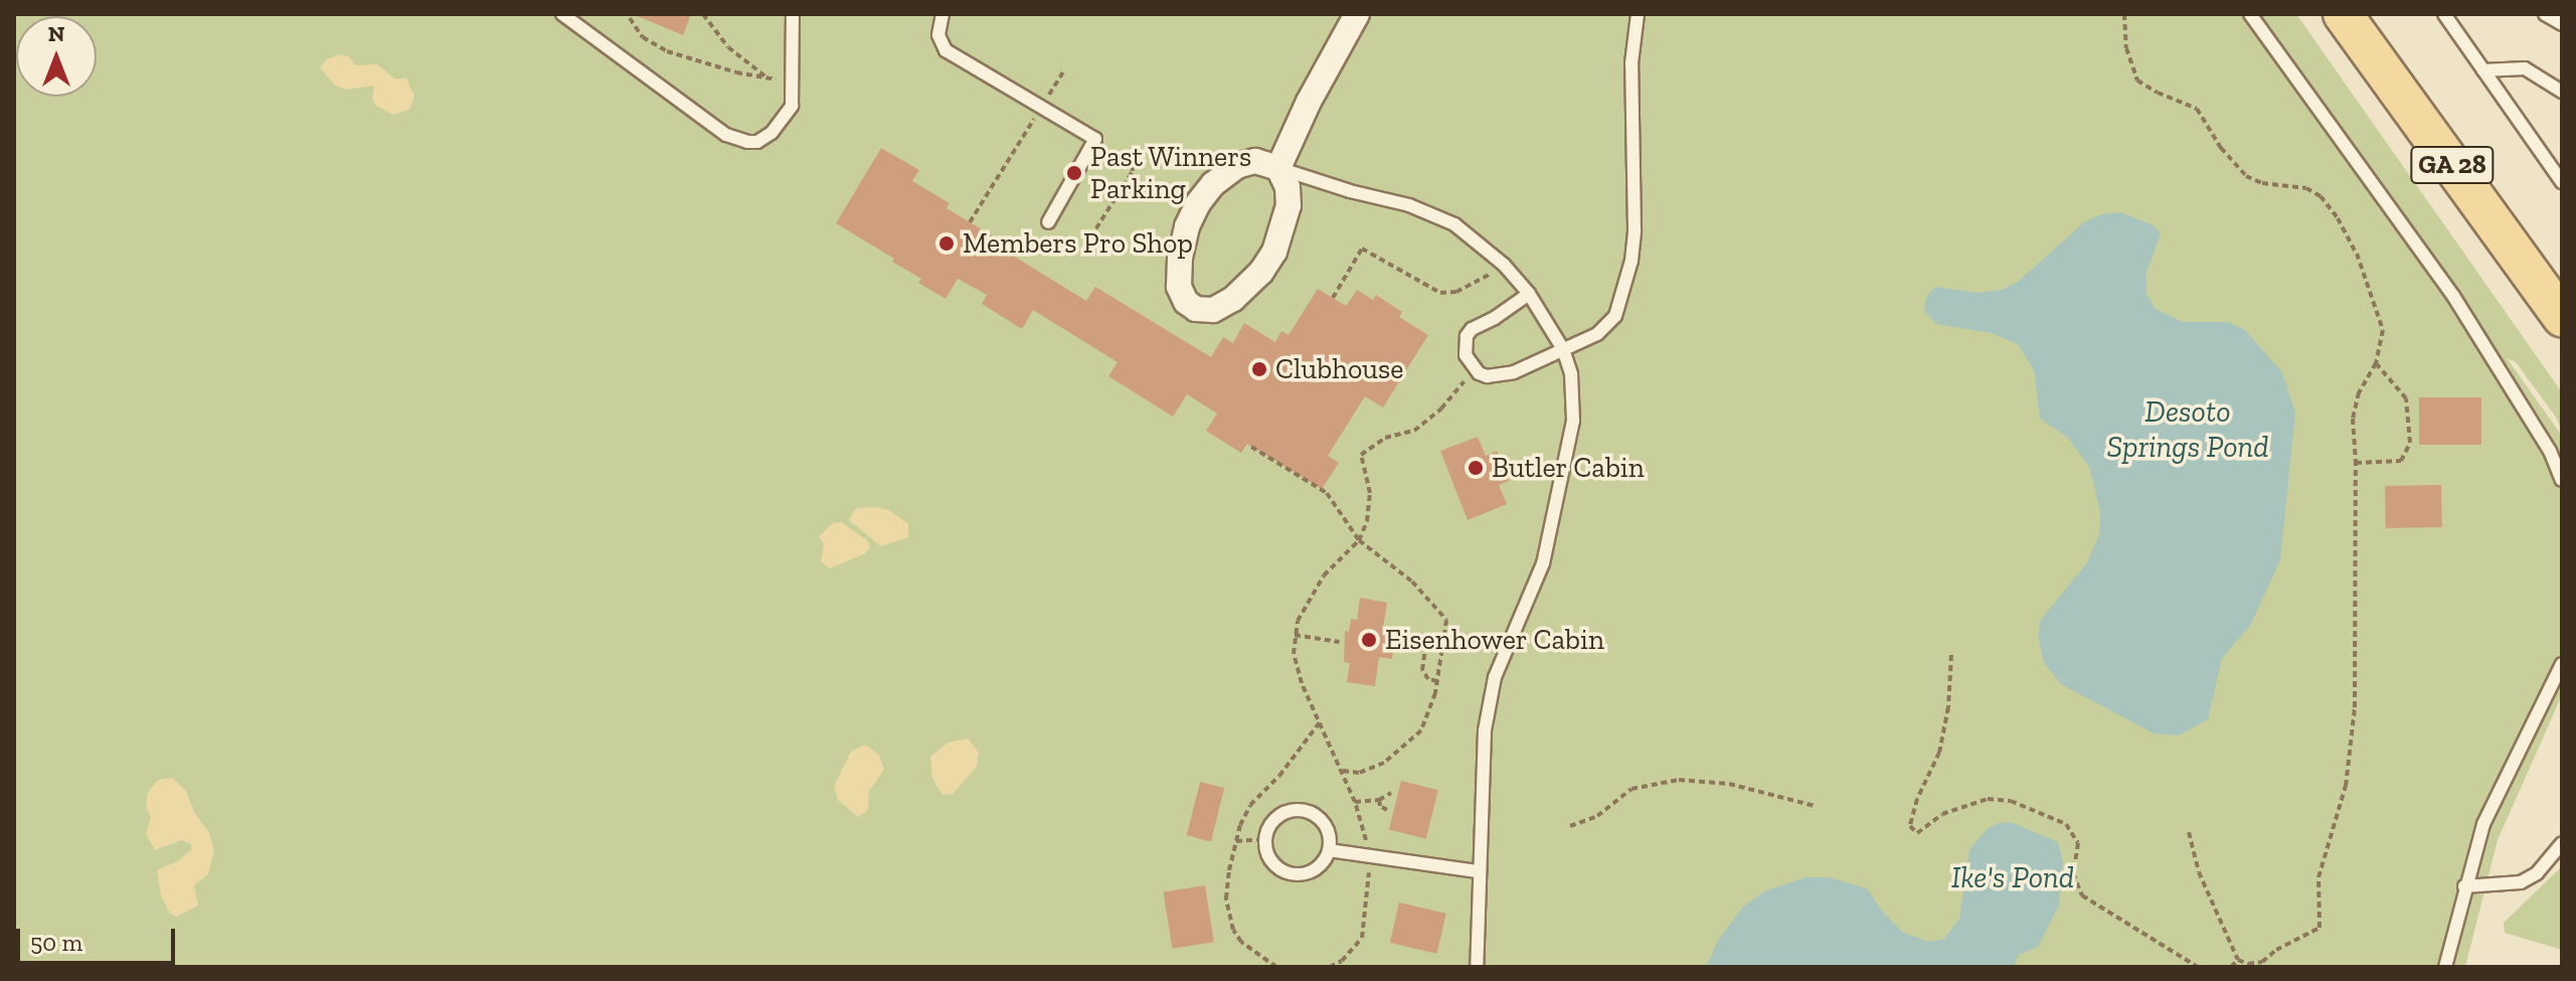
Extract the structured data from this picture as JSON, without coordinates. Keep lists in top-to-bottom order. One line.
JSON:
{"streets":{"main road":["GA 28"]},"water":["Desoto Springs Pond","Ike's Pond"],"places":["Past Winners Parking","Members Pro Shop","Clubhouse","Butler Cabin","Eisenhower Cabin"],"scale_bar":"50 m","north":"top"}
